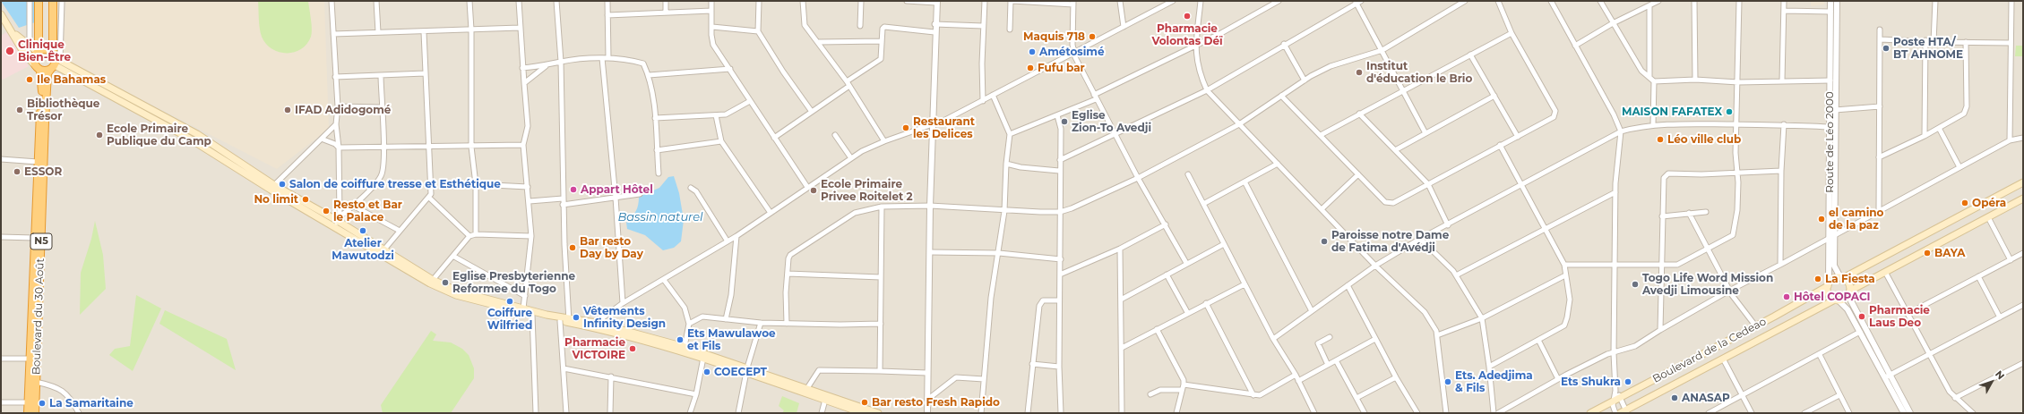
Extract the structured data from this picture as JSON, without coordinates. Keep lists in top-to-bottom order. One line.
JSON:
{"streets":{"highway":["N5","Boulevard du 30 Août"],"main road":["Boulevard de la Cedeao"],"street":["Route de Léo 2000"]},"crossings":[["Route de Léo 2000","Boulevard de la Cedeao"],["N5","Boulevard du 30 Août"]],"water":["Bassin naturel"],"places":["Pharmacie Volontas Déï","Maquis 718","Poste HTA/ BT AHNOME","Clinique Bien-Être","Amétosimé","Fufu bar","Institut d'éducation le Brio","Ile Bahamas","Bibliothèque Trésor","IFAD Adidogomé","MAISON FAFATEX","Eglise Zion-To Avedji","Restaurant les Delices","Ecole Primaire Publique du Camp","Léo ville club","ESSOR","Salon de coiffure tresse et Esthétique","Appart Hôtel","Ecole Primaire Privee Roitelet 2","No limit","Opéra","Resto et Bar le Palace","el camino de la paz","Atelier Mawutodzi","Paroisse notre Dame de Fatima d'Avédji","Bar resto Day by Day","BAYA","La Fiesta","Eglise Presbyterienne Reformee du Togo","Togo Life Word Mission Avedji Limousine","Hôtel COPACI","Coiffure Wilfried","Pharmacie Laus Deo","Vêtements Infinity Design","Ets Mawulawoe et Fils","Pharmacie VICTOIRE","COECEPT","Ets. Adedjima & Fils","Ets Shukra","ANASAP","Bar resto Fresh Rapido","La Samaritaine"],"north":"top right"}
